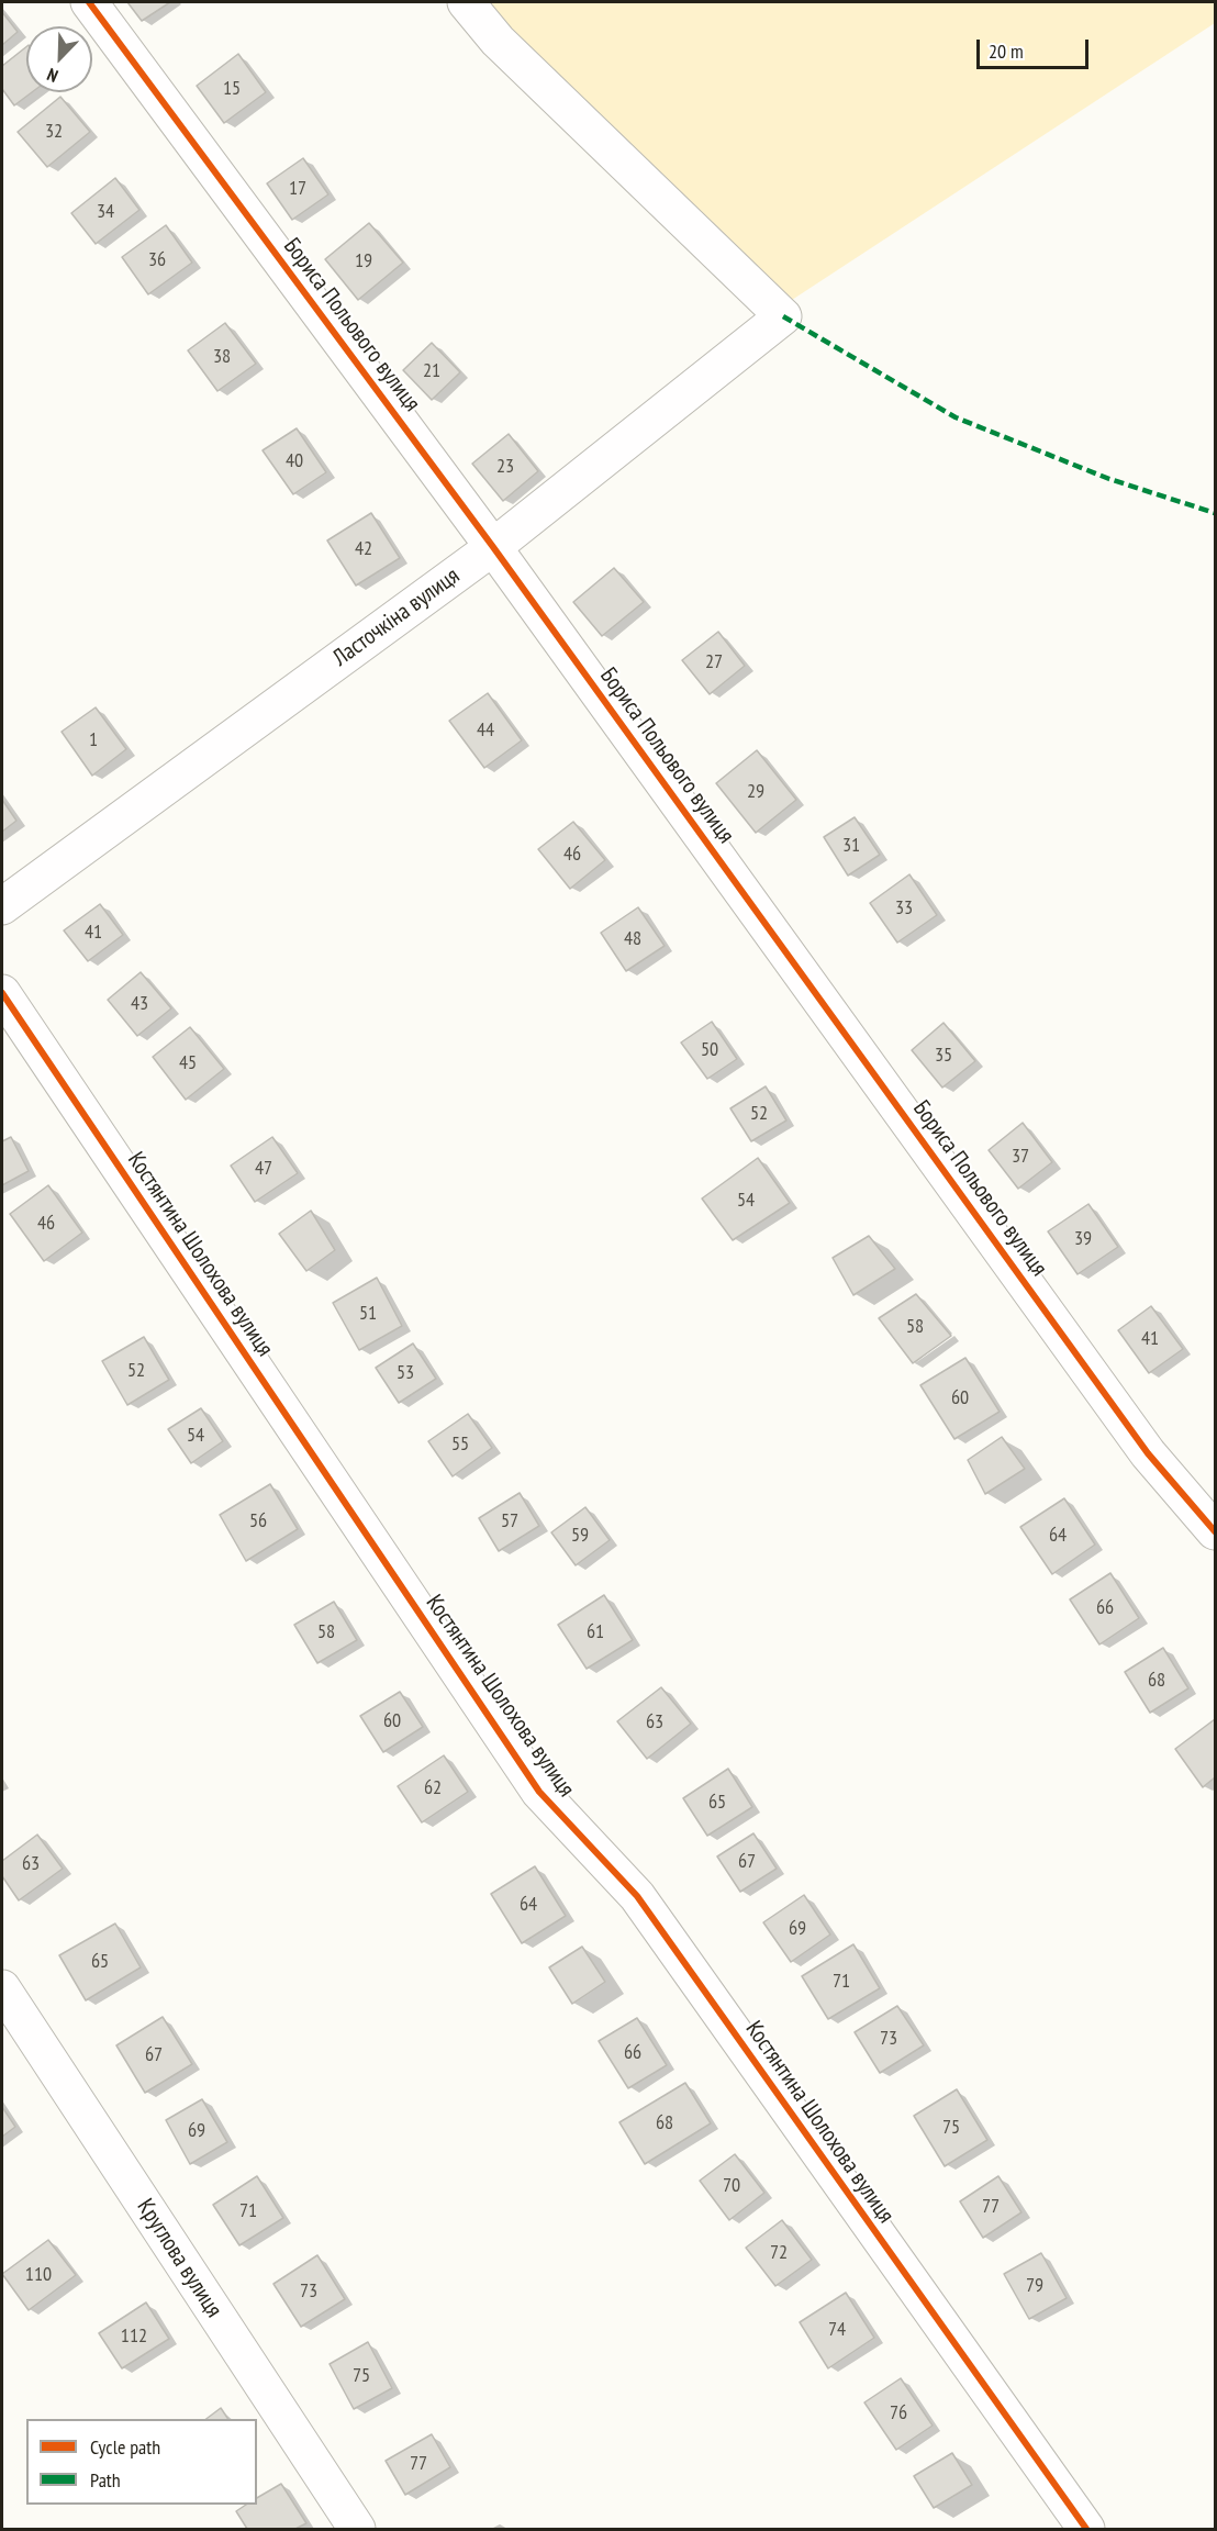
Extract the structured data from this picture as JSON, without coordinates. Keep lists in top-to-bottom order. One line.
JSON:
{"streets":{"street":["Бориса Польового вулиця","Ласточкіна вулиця","Костянтина Шолохова вулиця","Круглова вулиця"]},"crossings":[["Бориса Польового вулиця","Ласточкіна вулиця"]],"house_numbers":["15","32","17","34","36","19","38","21","40","23","42","27","44","1","29","31","46","33","41","48","43","50","35","45","52","37","47","54","46","39","51","58","41","52","53","60","54","55","56","57","59","64","66","58","61","68","60","63","62","65","67","63","64","69","65","71","73","66","67","68","75","69","70","77","71","72","110","79","73","74","112","75","76","77"],"legend":["Cycle path","Path"],"scale_bar":"20 m","north":"bottom left"}
